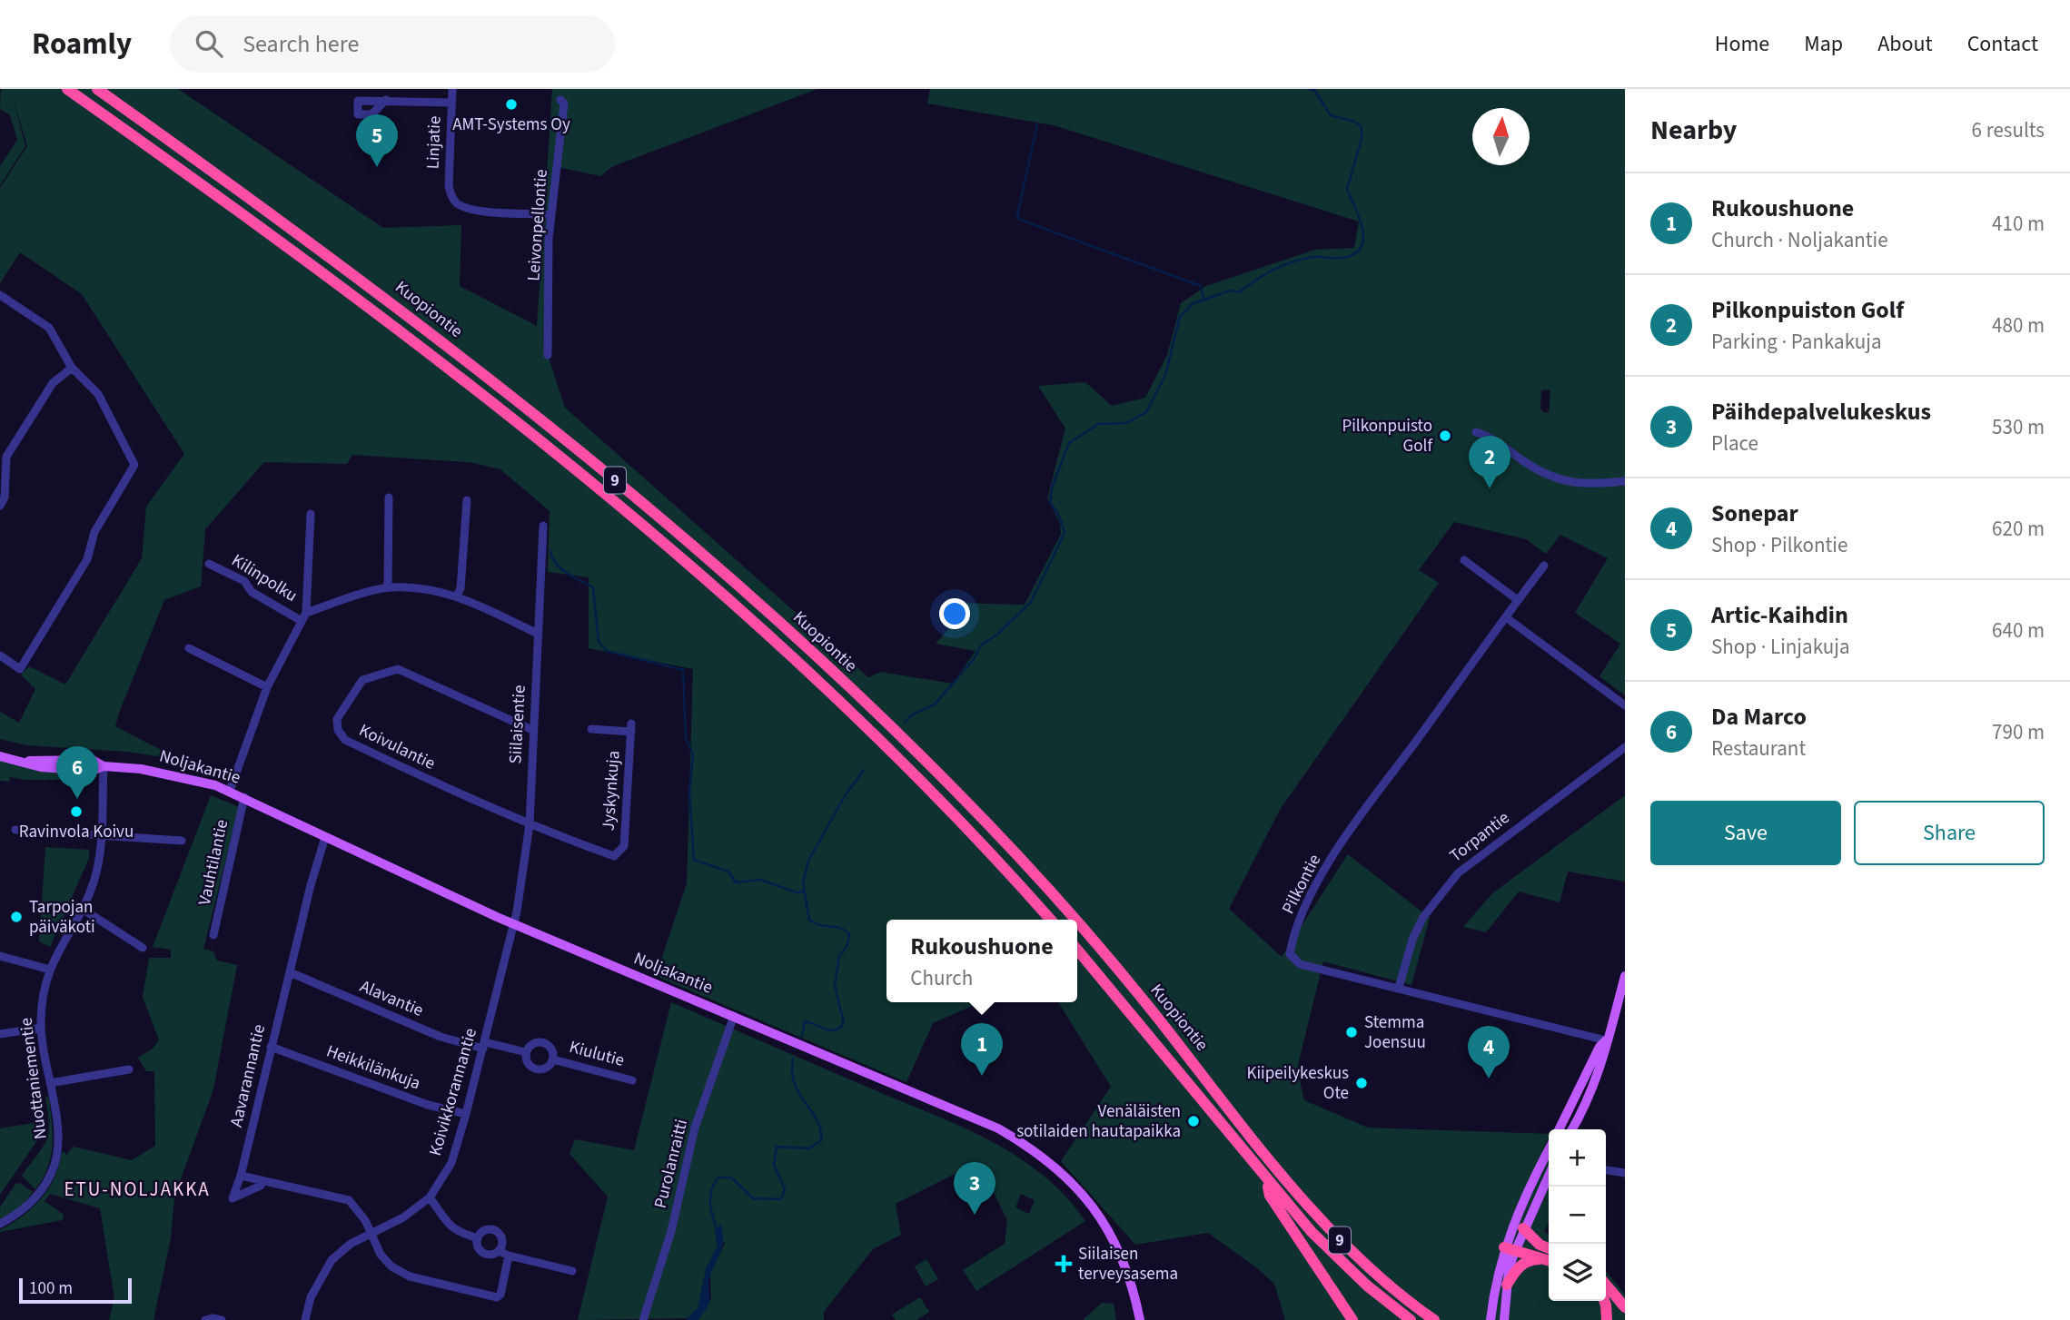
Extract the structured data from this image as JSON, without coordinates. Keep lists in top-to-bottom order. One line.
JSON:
{"streets":{"highway":["Kuopiontie","9"],"main road":["Noljakantie"],"street":["Linjatie","Leivonpellontie","Kilinpolku","Siilaisentie","Koivulantie","Jyskynkuja","Torpantie","Vauhtilantie","Pilkontie","Alavantie","Kiulutie","Heikkilänkuja","Aavarannantie","Nuottaniementie","Koivikkorannantie","Purolanraitti"]},"crossings":[["Linjatie","Leivonpellontie"],["Siilaisentie","Koivulantie"],["Siilaisentie","Noljakantie"],["Siilaisentie","Jyskynkuja"],["Siilaisentie","Koivikkorannantie"],["Koivulantie","Jyskynkuja"],["Noljakantie","Vauhtilantie"],["Noljakantie","Aavarannantie"],["Noljakantie","Nuottaniementie"],["Noljakantie","Koivikkorannantie"],["Noljakantie","Purolanraitti"],["Torpantie","Pilkontie"],["Alavantie","Aavarannantie"],["Alavantie","Koivikkorannantie"],["Heikkilänkuja","Aavarannantie"],["Heikkilänkuja","Koivikkorannantie"]],"districts":["ETU-NOLJAKKA"],"places":{"other":["AMT-Systems Oy","Pilkonpuisto Golf","Ravinvola Koivu","Tarpojan päiväkoti","Stemma Joensuu","Kiipeilykeskus Ote","Venäläisten sotilaiden hautapaikka"],"health":["Siilaisen terveysasema"]},"scale_bar":"100 m","north":"top","page":{"header":"Roamly","search":"Search here","nav":["Home","Map","About","Contact"],"heading":["Nearby","6 results"],"pins":["5","2","6","1","4","3"],"list":[{"mark":"1","name":"Rukoushuone","note":"Church · Noljakantie","value":"410 m"},{"mark":"2","name":"Pilkonpuiston Golf","note":"Parking · Pankakuja","value":"480 m"},{"mark":"3","name":"Päihdepalvelukeskus","note":"Place","value":"530 m"},{"mark":"4","name":"Sonepar","note":"Shop · Pilkontie","value":"620 m"},{"mark":"5","name":"Artic-Kaihdin","note":"Shop · Linjakuja","value":"640 m"},{"mark":"6","name":"Da Marco","note":"Restaurant","value":"790 m"}],"buttons":["Save","Share"],"popup":["Rukoushuone","Church"],"map_buttons":["+","−"],"scale":"100 m"}}
